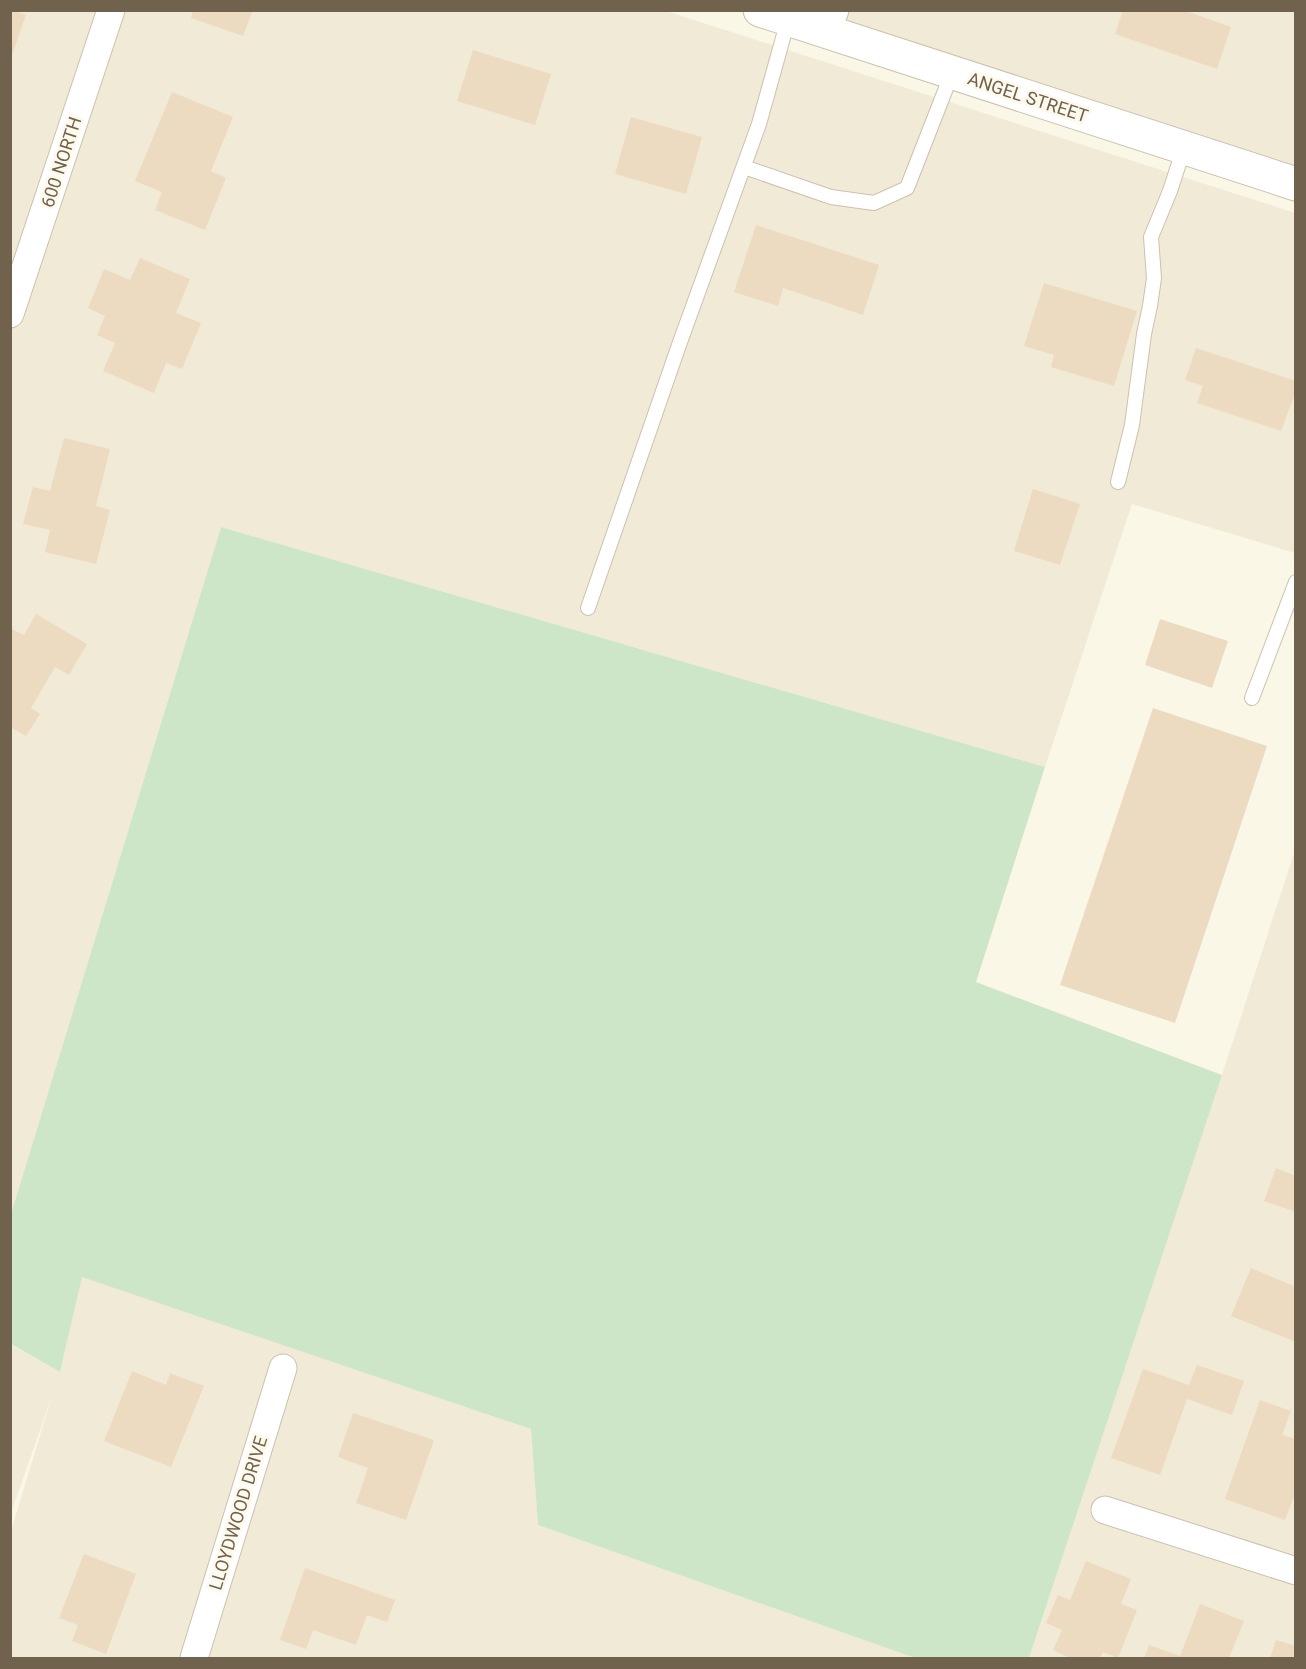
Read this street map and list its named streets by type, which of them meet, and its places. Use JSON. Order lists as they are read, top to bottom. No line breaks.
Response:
{"streets":{"main road":["ANGEL STREET"],"street":["600 NORTH","LLOYDWOOD DRIVE"]}}
